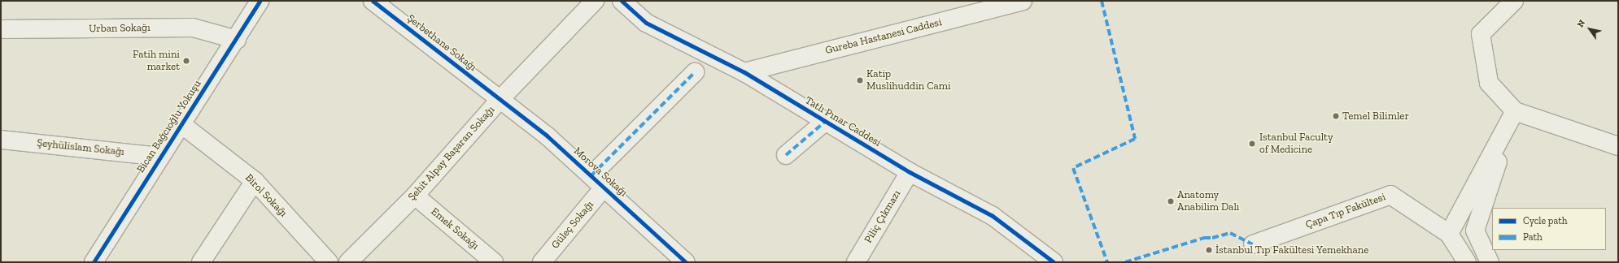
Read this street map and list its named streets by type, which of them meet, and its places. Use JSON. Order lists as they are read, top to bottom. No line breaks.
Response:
{"streets":{"street":["Urban Sokağı","Gureba Hastanesi Caddesi","Şerbethane Sokağı","Tatlı Pınar Caddesi","Bican Bağcıoğlu Yokuşu","Şeyhülislam Sokağı","Şehit Alpay Başaran Sokağı","Morova Sokağı","Birol Sokağı","Çapa Tıp Fakültesi","Piliç Çıkmazı","Güleç Sokağı","Emek Sokağı"]},"crossings":[["Urban Sokağı","Bican Bağcıoğlu Yokuşu"],["Gureba Hastanesi Caddesi","Tatlı Pınar Caddesi"],["Şerbethane Sokağı","Şehit Alpay Başaran Sokağı"],["Şerbethane Sokağı","Morova Sokağı"],["Tatlı Pınar Caddesi","Piliç Çıkmazı"],["Bican Bağcıoğlu Yokuşu","Şeyhülislam Sokağı"],["Bican Bağcıoğlu Yokuşu","Birol Sokağı"],["Şehit Alpay Başaran Sokağı","Morova Sokağı"],["Şehit Alpay Başaran Sokağı","Emek Sokağı"],["Morova Sokağı","Güleç Sokağı"]],"places":["Fatih mini market","Katip Muslihuddin Cami","Temel Bilimler","Istanbul Faculty of Medicine","Anatomy Anabilim Dalı","İstanbul Tıp Fakültesi Yemekhane"],"legend":["Cycle path","Path"],"north":"top left"}
